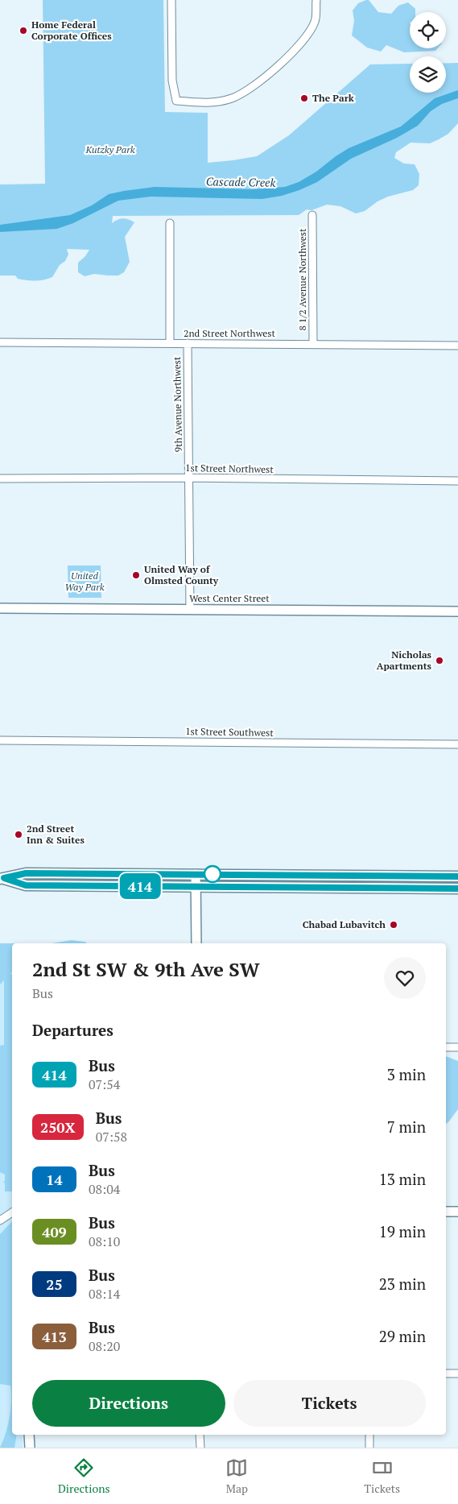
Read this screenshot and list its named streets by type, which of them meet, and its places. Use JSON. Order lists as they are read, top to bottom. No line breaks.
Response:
{"streets":{"street":["8 1/2 Avenue Northwest","2nd Street Northwest","9th Avenue Northwest","1st Street Northwest","West Center Street","1st Street Southwest"]},"crossings":[["8 1/2 Avenue Northwest","2nd Street Northwest"],["2nd Street Northwest","9th Avenue Northwest"],["9th Avenue Northwest","1st Street Northwest"],["9th Avenue Northwest","West Center Street"]],"water":["Cascade Creek"],"parks":["Kutzky Park","United Way Park"],"places":["Home Federal Corporate Offices","The Park","United Way of Olmsted County","Nicholas Apartments","2nd Street Inn & Suites","Chabad Lubavitch"],"lines":["bus line 414"],"page":{"on_map":"414","heading":[["2nd St SW & 9th Ave SW","Bus"],"Departures"],"list":[{"mark":"414","name":"Bus","note":"07:54","value":"3 min"},{"mark":"250X","name":"Bus","note":"07:58","value":"7 min"},{"mark":"14","name":"Bus","note":"08:04","value":"13 min"},{"mark":"409","name":"Bus","note":"08:10","value":"19 min"},{"mark":"25","name":"Bus","note":"08:14","value":"23 min"},{"mark":"413","name":"Bus","note":"08:20","value":"29 min"}],"buttons":["Directions","Tickets"],"tabs":["Directions","Map","Tickets"]}}
